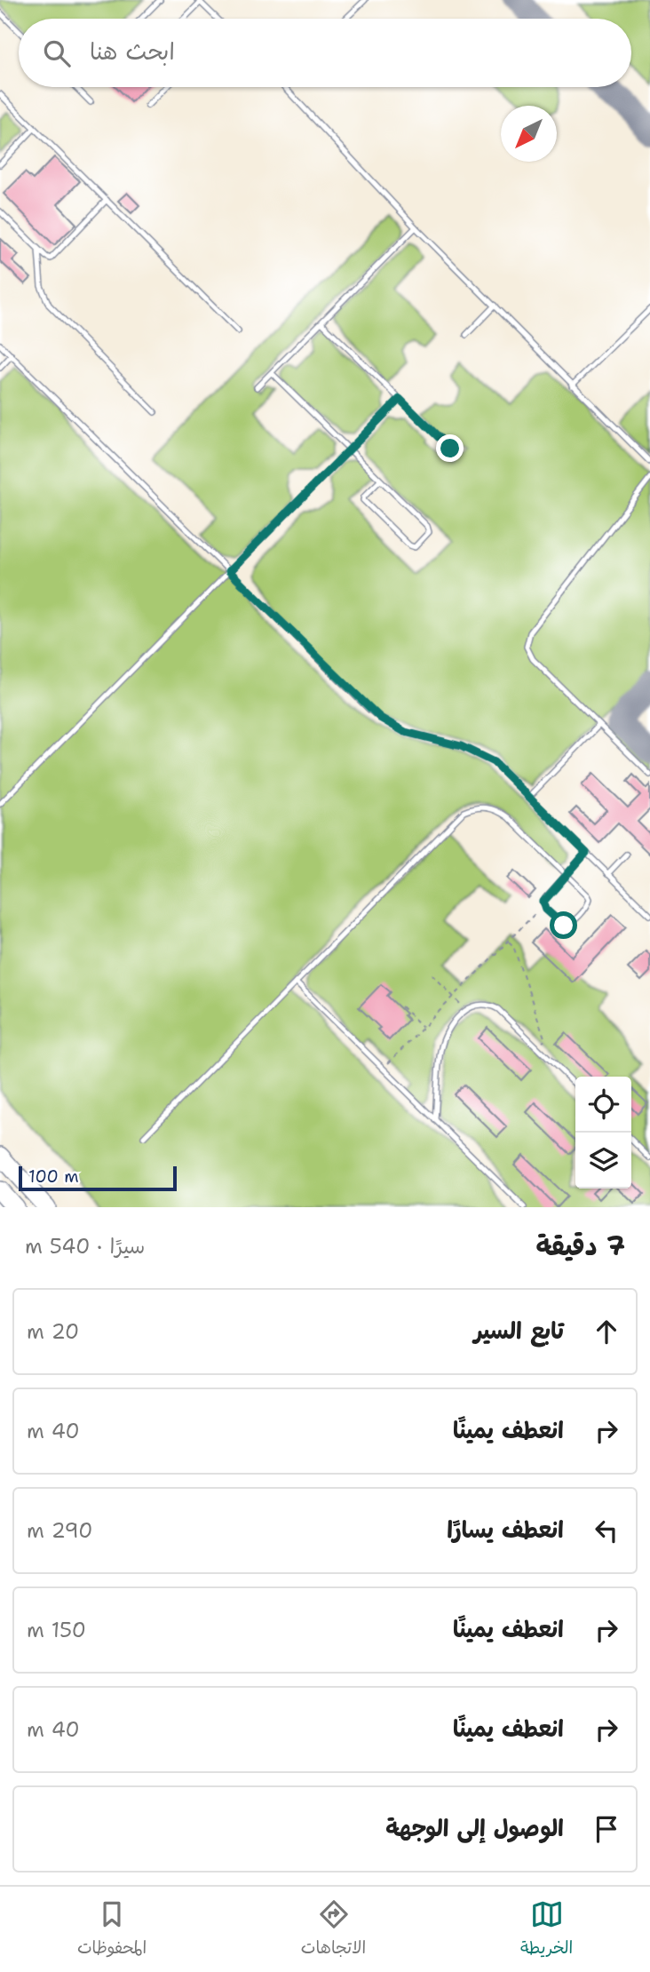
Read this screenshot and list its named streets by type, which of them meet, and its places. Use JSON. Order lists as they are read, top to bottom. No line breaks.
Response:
{"scale_bar":"100 m","north":"bottom left","page":{"search":"ابحث هنا","scale":"100 m","heading":["7 دقيقة","سيرًا · 540 m"],"list":[["تابع السير","20 m"],["انعطف يمينًا","40 m"],["انعطف يسارًا","290 m"],["انعطف يمينًا","150 m"],["انعطف يمينًا","40 m"],"الوصول إلى الوجهة"],"nav":["الخريطة","الاتجاهات","المحفوظات"]}}
